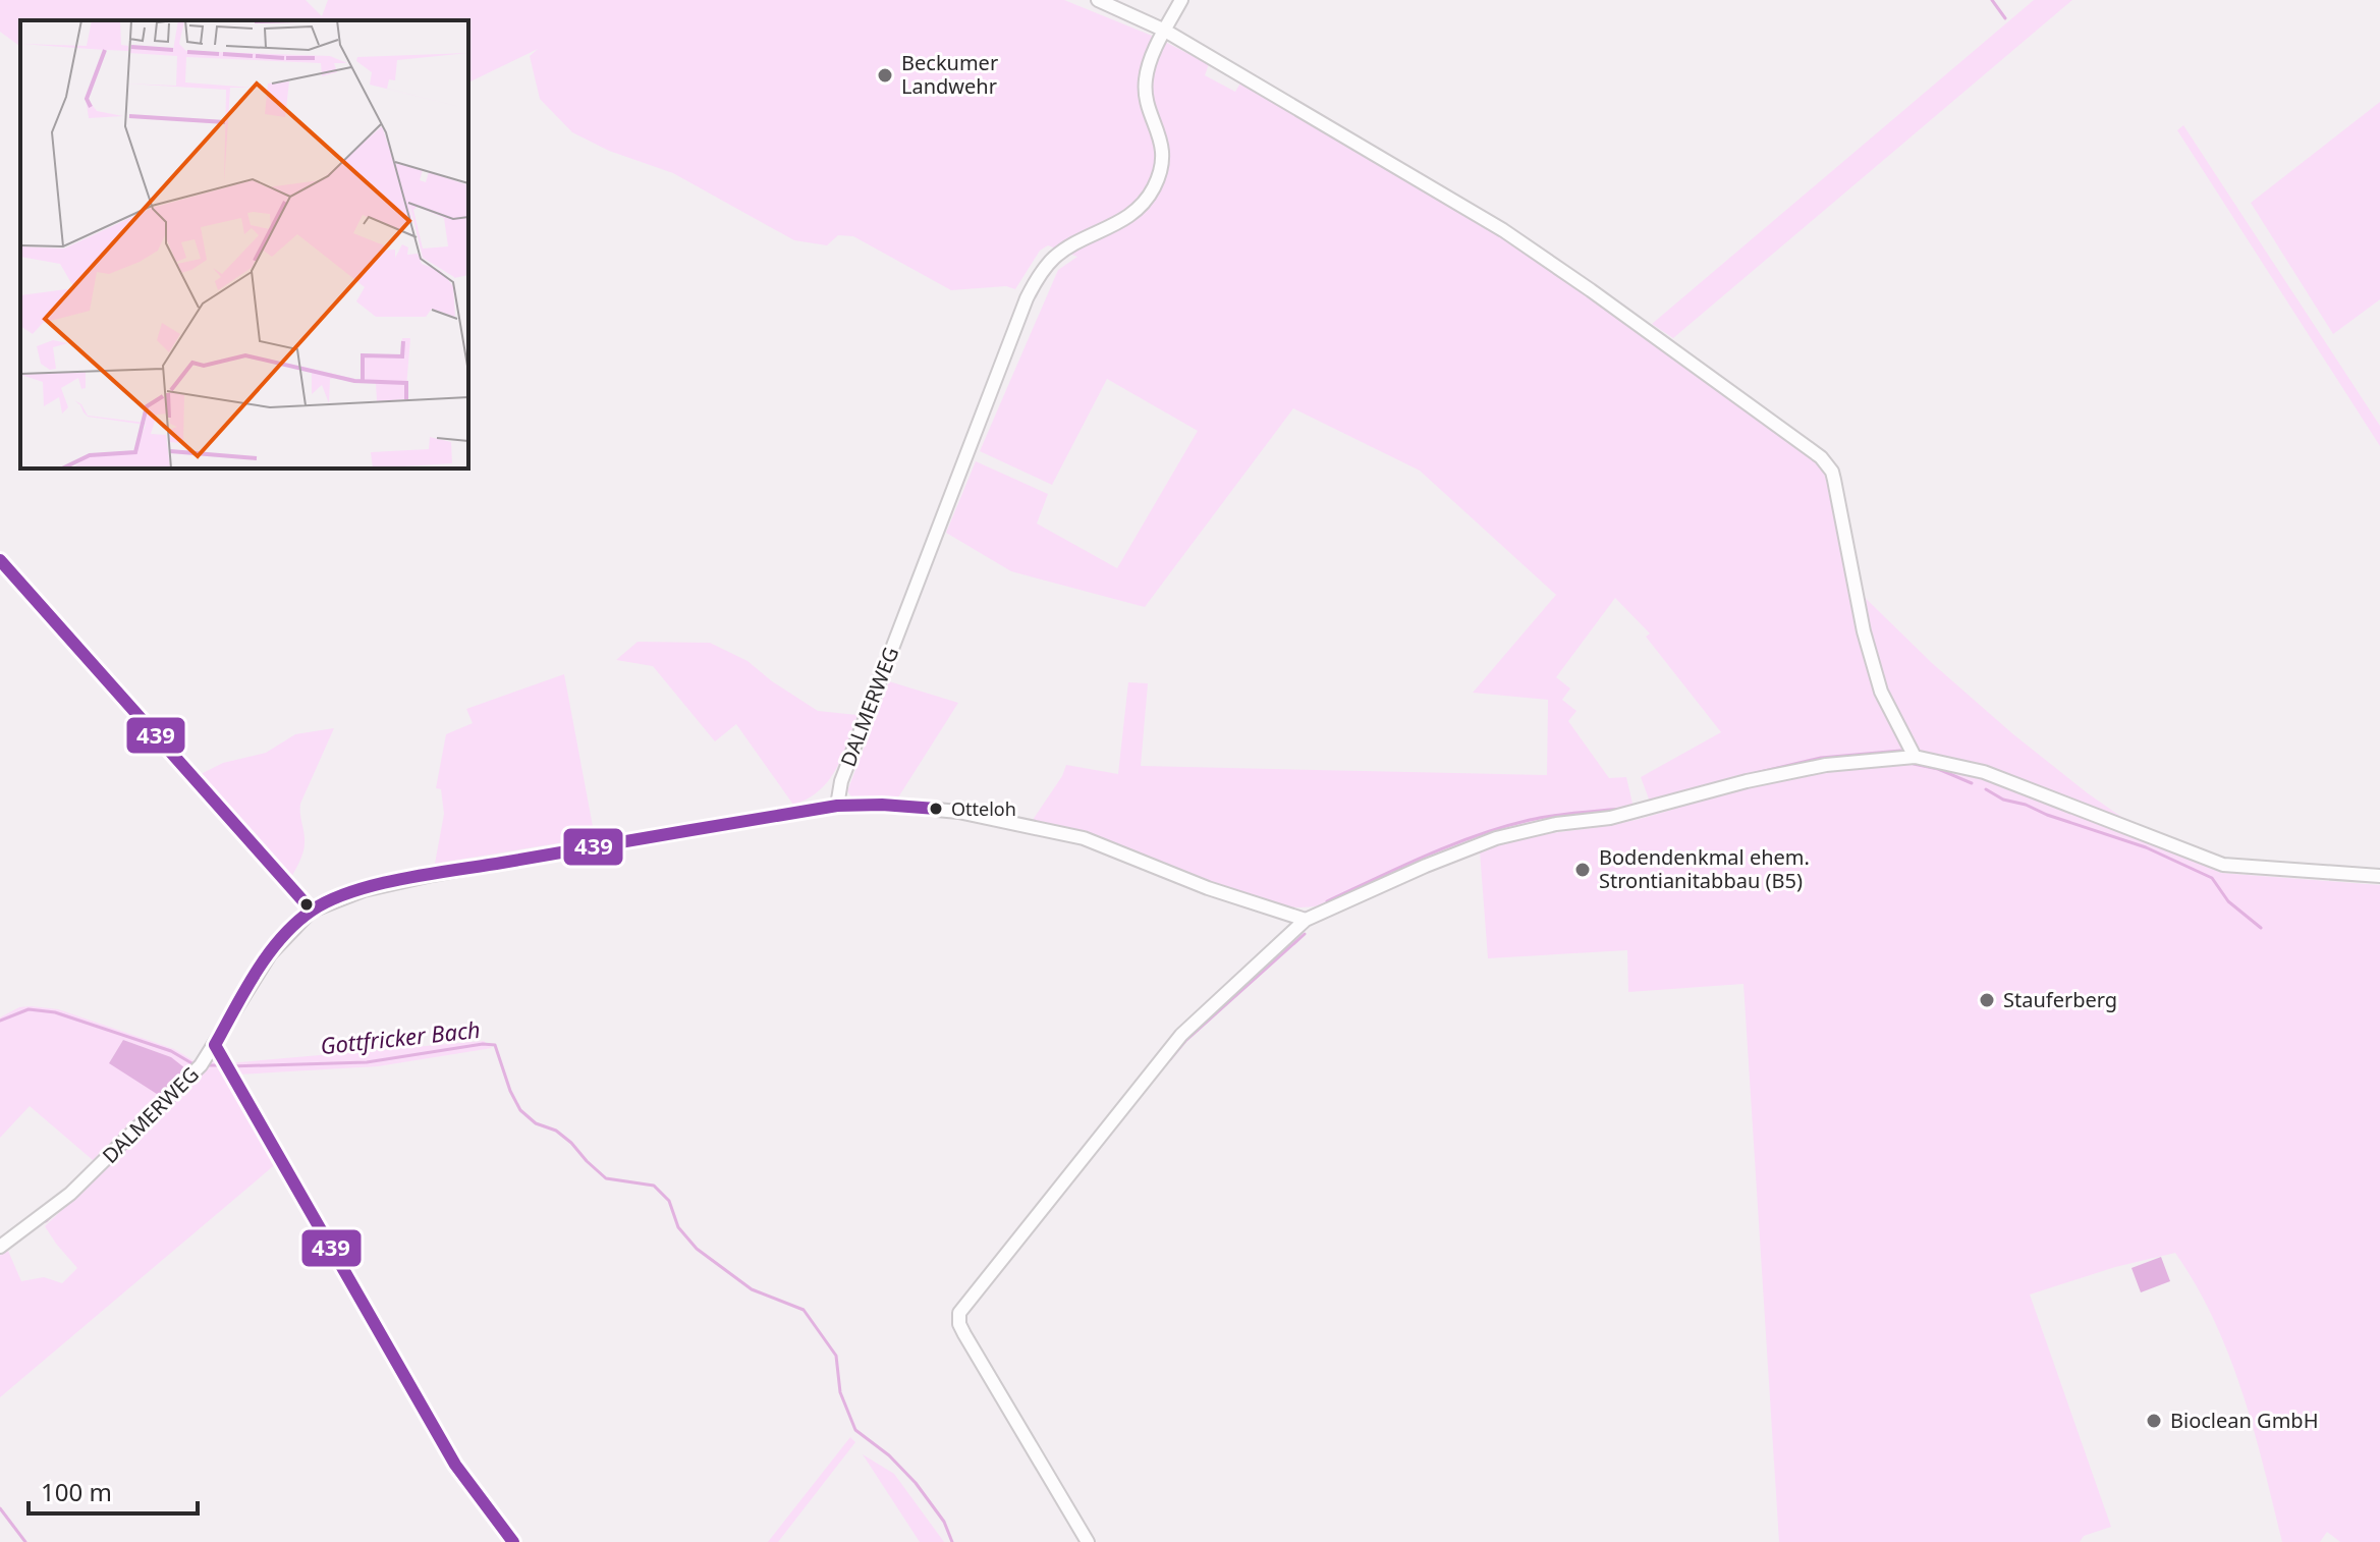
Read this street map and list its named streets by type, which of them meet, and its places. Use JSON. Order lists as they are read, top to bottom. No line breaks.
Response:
{"streets":{"street":["DALMERWEG"]},"water":["Gottfricker Bach"],"places":["Beckumer Landwehr","Otteloh","Bodendenkmal ehem. Strontianitabbau (B5)","Stauferberg","Bioclean GmbH"],"lines":["transit line 439"],"scale_bar":"100 m"}
